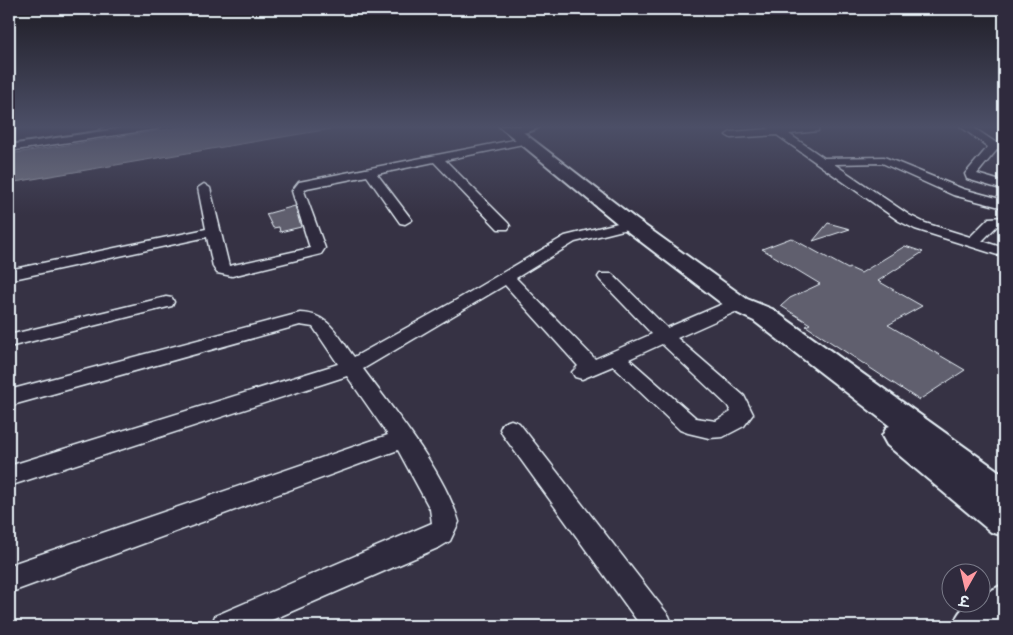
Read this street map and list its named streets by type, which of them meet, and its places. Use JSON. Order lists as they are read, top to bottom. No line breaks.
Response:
{"north":"bottom"}
